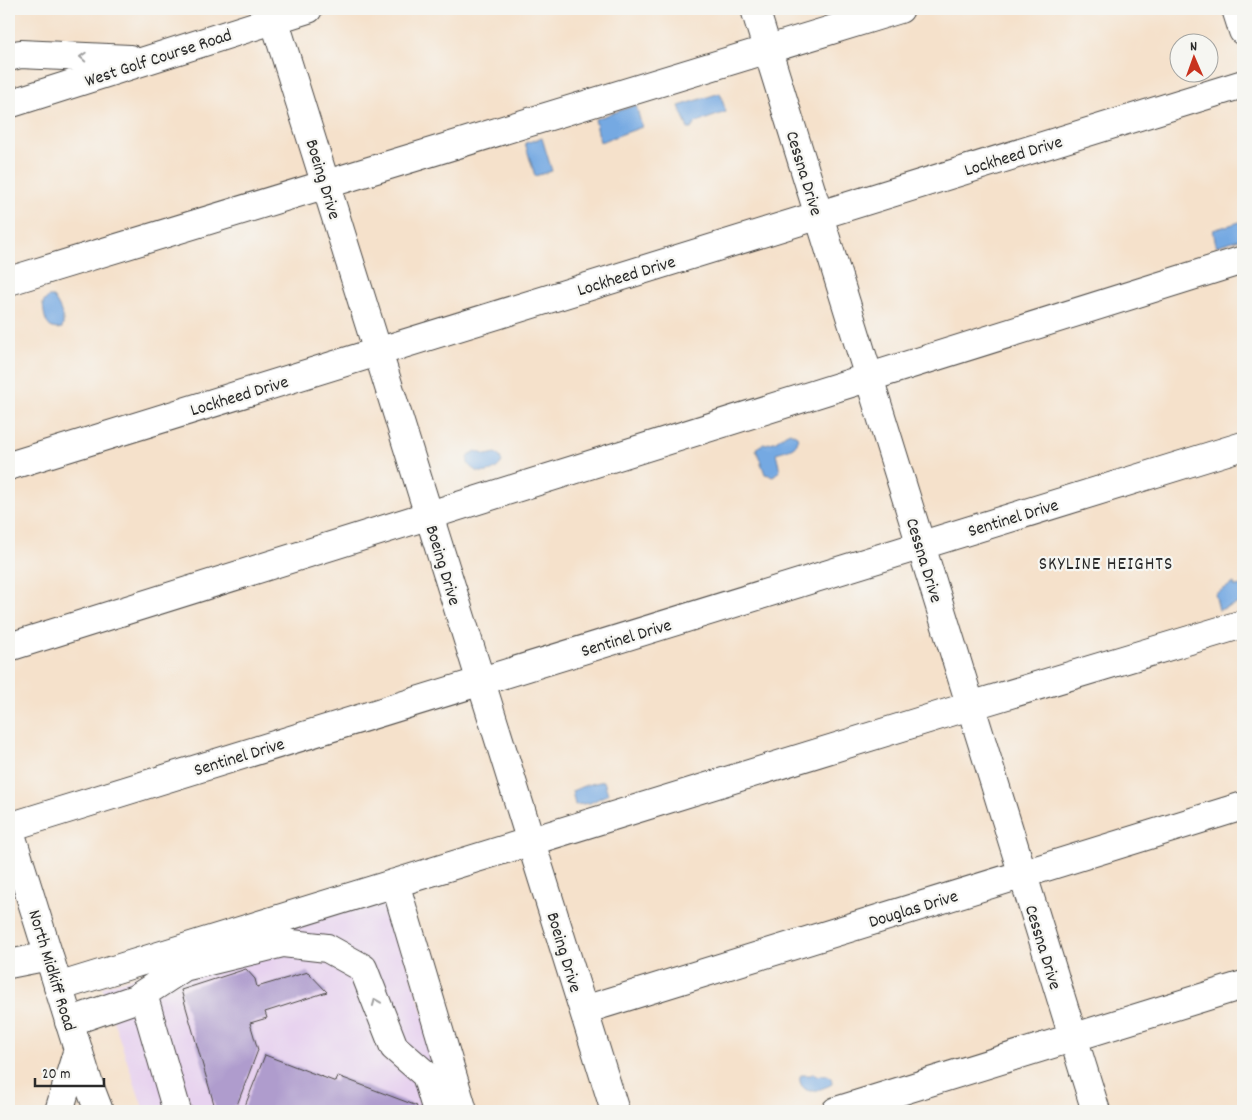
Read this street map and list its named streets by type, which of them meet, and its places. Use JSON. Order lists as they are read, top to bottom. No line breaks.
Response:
{"streets":{"street":["West Golf Course Road","Lockheed Drive","Cessna Drive","Boeing Drive","Sentinel Drive","Douglas Drive","North Midkiff Road"]},"crossings":[["West Golf Course Road","Boeing Drive"],["Lockheed Drive","Cessna Drive"],["Lockheed Drive","Boeing Drive"],["Cessna Drive","Sentinel Drive"],["Cessna Drive","Douglas Drive"],["Boeing Drive","Sentinel Drive"],["Boeing Drive","Douglas Drive"],["Sentinel Drive","North Midkiff Road"]],"districts":["SKYLINE HEIGHTS"],"scale_bar":"20 m","north":"top"}
